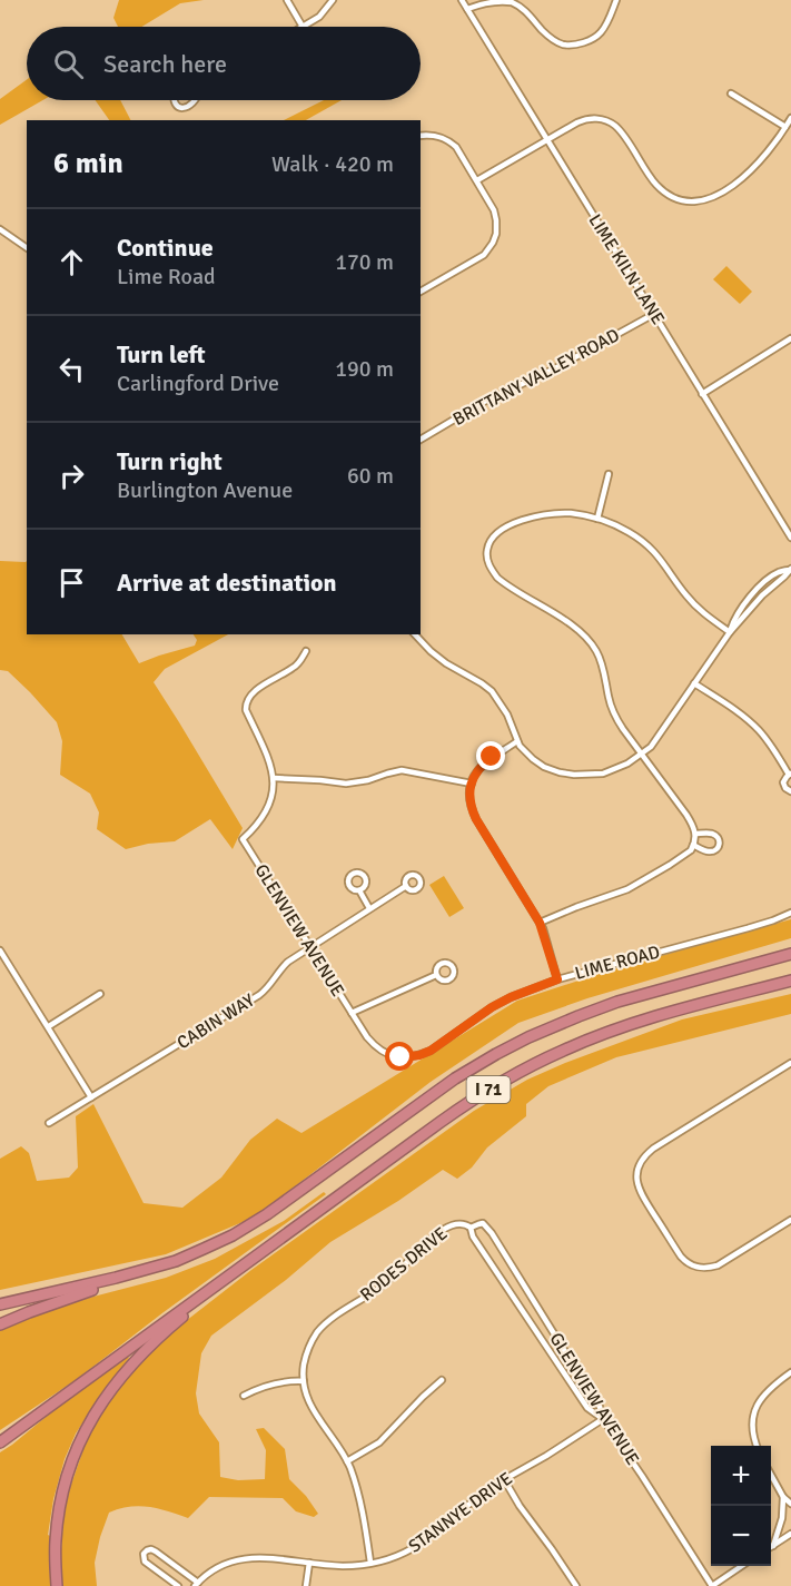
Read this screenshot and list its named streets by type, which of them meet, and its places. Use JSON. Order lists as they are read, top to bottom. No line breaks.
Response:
{"streets":{"highway":["I 71"],"street":["LIME KILN LANE","BRITTANY VALLEY ROAD","GLENVIEW AVENUE","LIME ROAD","CABIN WAY","RODES DRIVE","STANNYE DRIVE"]},"crossings":[["LIME KILN LANE","BRITTANY VALLEY ROAD"],["GLENVIEW AVENUE","LIME ROAD"],["GLENVIEW AVENUE","CABIN WAY"],["GLENVIEW AVENUE","RODES DRIVE"],["GLENVIEW AVENUE","STANNYE DRIVE"]],"page":{"search":"Search here","heading":["6 min","Walk · 420 m"],"list":[["Continue","Lime Road","170 m"],["Turn left","Carlingford Drive","190 m"],["Turn right","Burlington Avenue","60 m"],"Arrive at destination"],"map_buttons":["+","−"]}}
